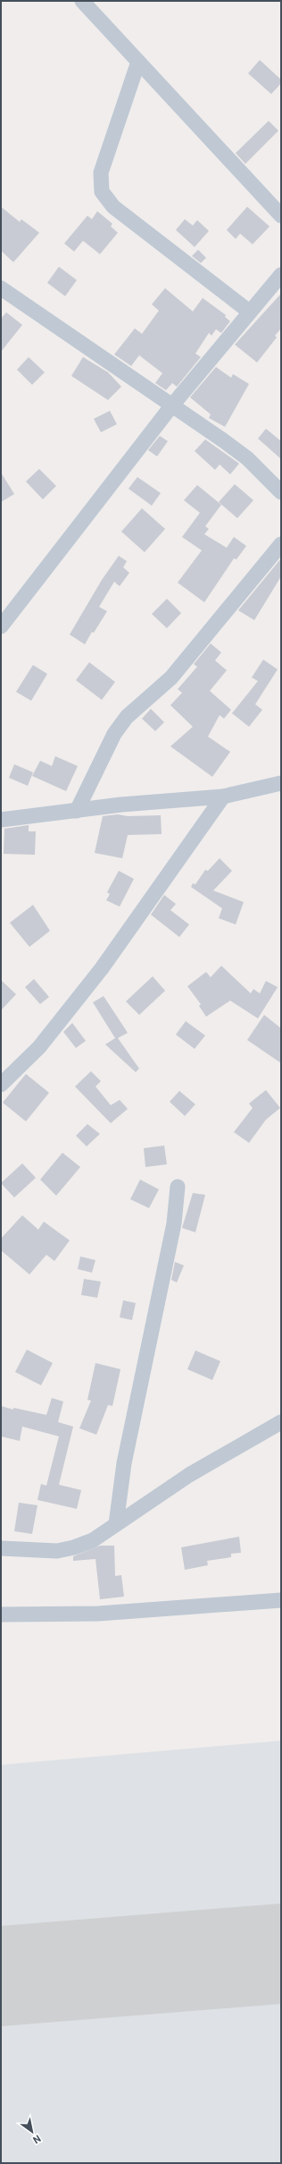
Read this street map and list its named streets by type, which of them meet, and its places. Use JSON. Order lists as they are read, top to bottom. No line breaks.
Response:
{"north":"bottom right"}
